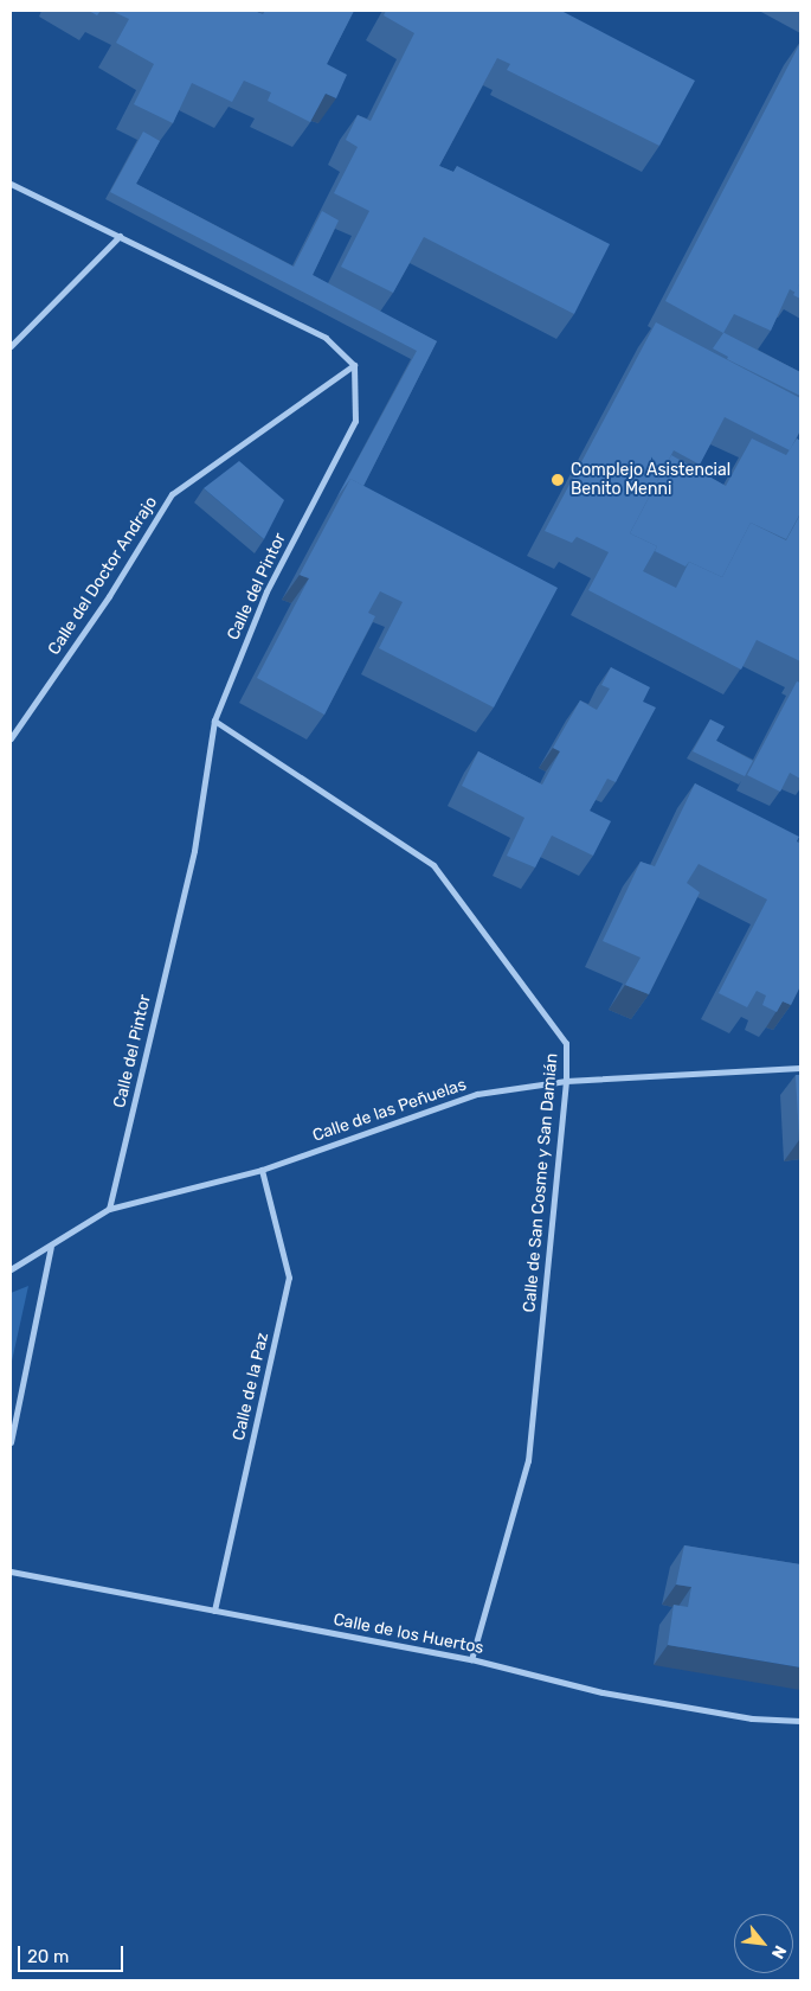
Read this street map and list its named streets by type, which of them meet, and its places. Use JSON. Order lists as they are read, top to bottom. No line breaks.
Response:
{"streets":{"street":["Calle del Doctor Andrajo","Calle del Pintor","Calle de las Peñuelas","Calle de San Cosme y San Damián","Calle de la Paz","Calle de los Huertos"]},"crossings":[["Calle del Doctor Andrajo","Calle del Pintor"],["Calle del Pintor","Calle de las Peñuelas"],["Calle del Pintor","Calle de San Cosme y San Damián"],["Calle de las Peñuelas","Calle de San Cosme y San Damián"],["Calle de las Peñuelas","Calle de la Paz"],["Calle de San Cosme y San Damián","Calle de los Huertos"],["Calle de la Paz","Calle de los Huertos"]],"places":["Complejo Asistencial Benito Menni"],"scale_bar":"20 m","north":"bottom right"}
